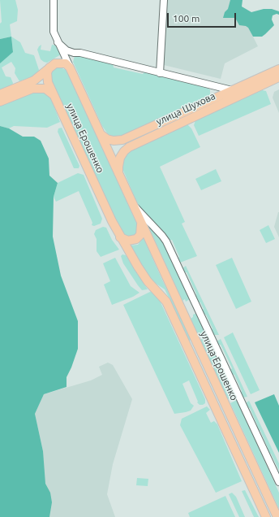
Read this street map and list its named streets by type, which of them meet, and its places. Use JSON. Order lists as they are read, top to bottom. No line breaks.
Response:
{"streets":{"main road":["улица Шухова","улица Ерошенко"]},"crossings":[["улица Шухова","улица Ерошенко"]],"scale_bar":"100 m"}
